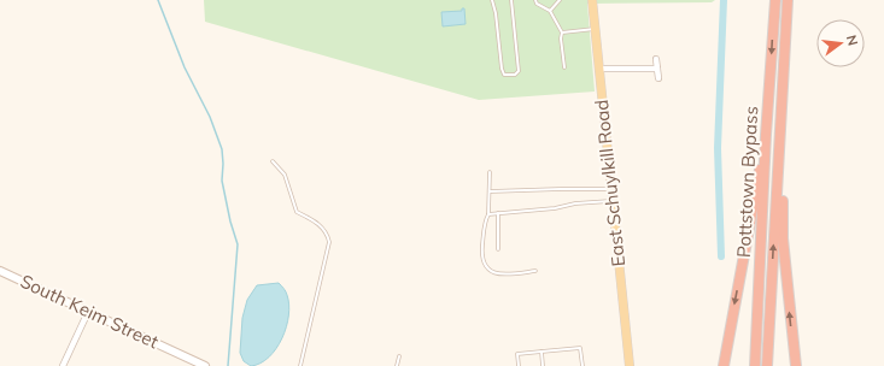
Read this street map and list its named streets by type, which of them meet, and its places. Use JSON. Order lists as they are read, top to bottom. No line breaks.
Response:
{"streets":{"highway":["Pottstown Bypass"],"main road":["East Schuylkill Road"],"street":["South Keim Street"]},"north":"right"}
